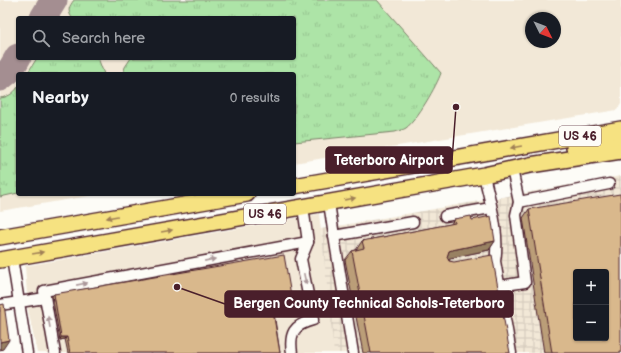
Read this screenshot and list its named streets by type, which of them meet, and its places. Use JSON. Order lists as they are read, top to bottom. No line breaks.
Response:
{"streets":{"highway":["US 46"]},"places":["Teterboro Airport","Bergen County Technical Schols-Teterboro"],"north":"bottom right","page":{"search":"Search here","heading":["Nearby","0 results"],"map_buttons":["+","−"]}}
